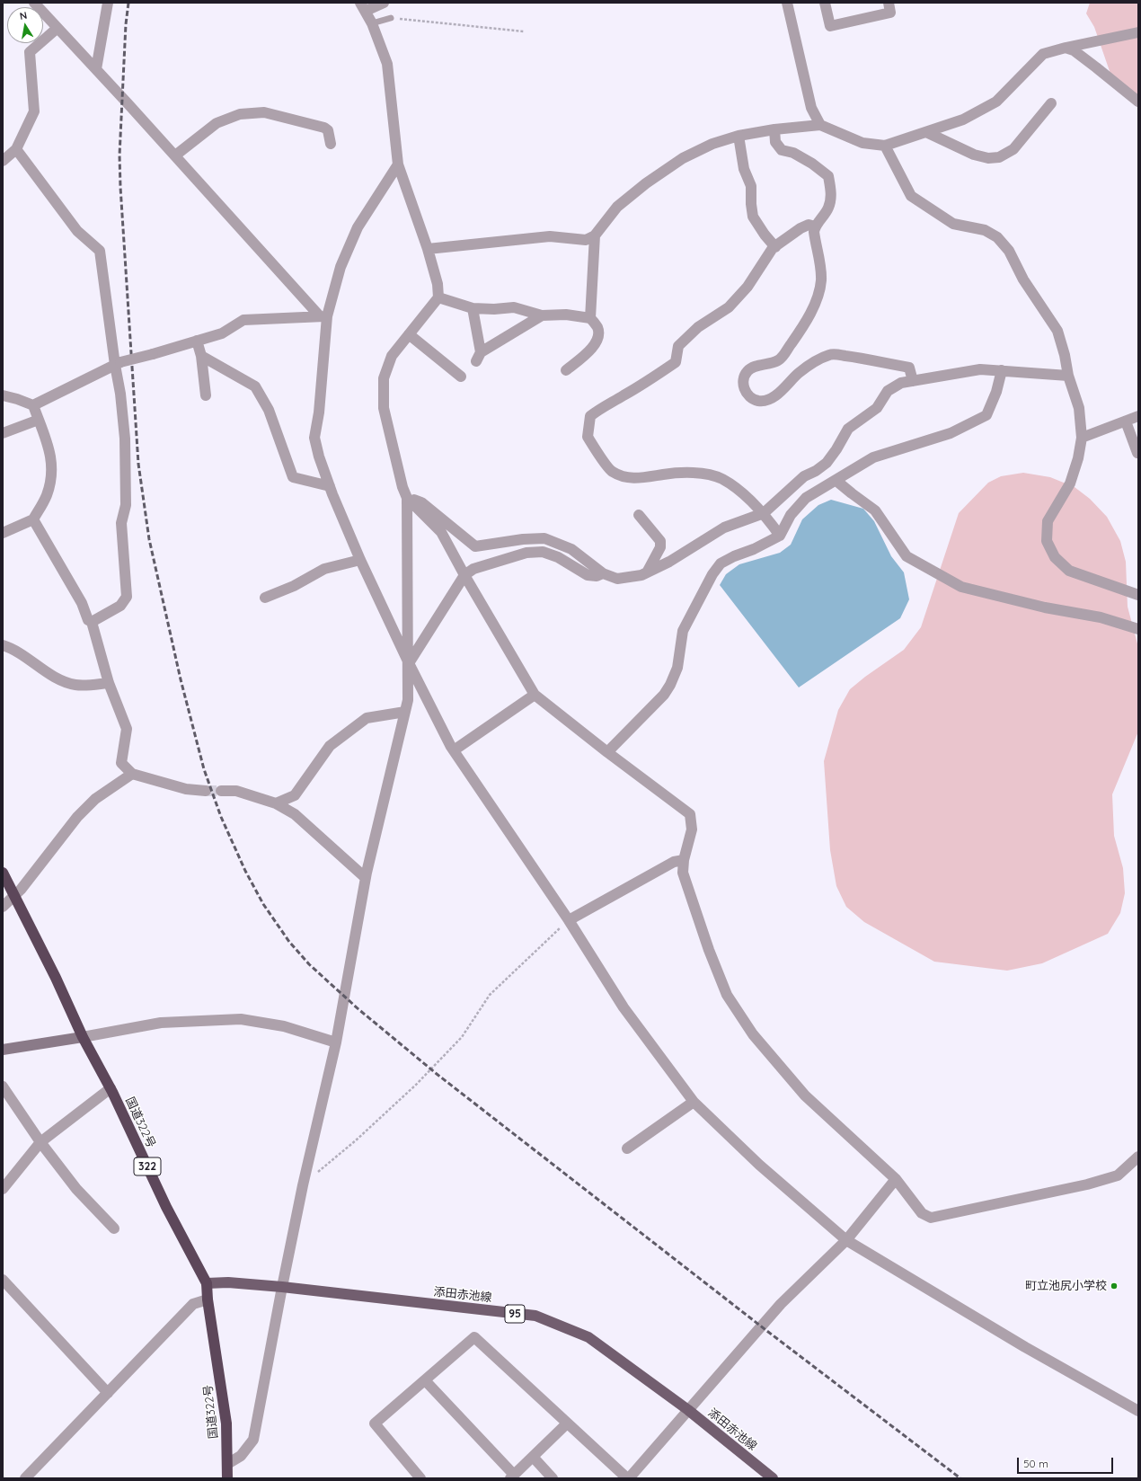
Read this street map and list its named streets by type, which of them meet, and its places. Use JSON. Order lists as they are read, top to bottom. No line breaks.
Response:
{"streets":{"highway":["国道322号","322"],"main road":["添田赤池線","95"]},"crossings":[["国道322号","添田赤池線"]],"places":["町立池尻小学校"],"scale_bar":"50 m","north":"top"}
